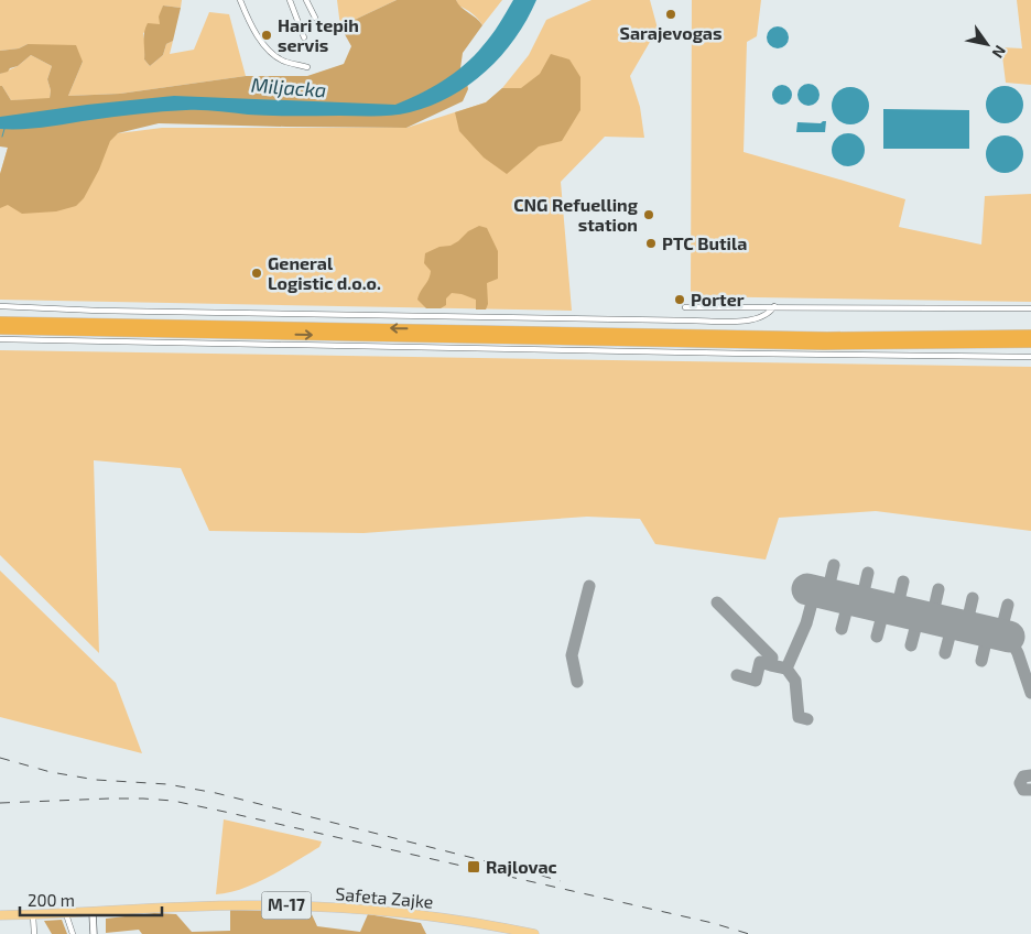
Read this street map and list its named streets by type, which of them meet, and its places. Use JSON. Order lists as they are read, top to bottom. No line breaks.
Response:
{"streets":{"main road":["Safeta Zajke","M-17"]},"water":["Miljacka"],"places":{"other":["Sarajevogas","Hari tepih servis","CNG Refuelling station","PTC Butila","General Logistic d.o.o.","Porter"],"transit":["Rajlovac"]},"scale_bar":"200 m","north":"bottom right"}
